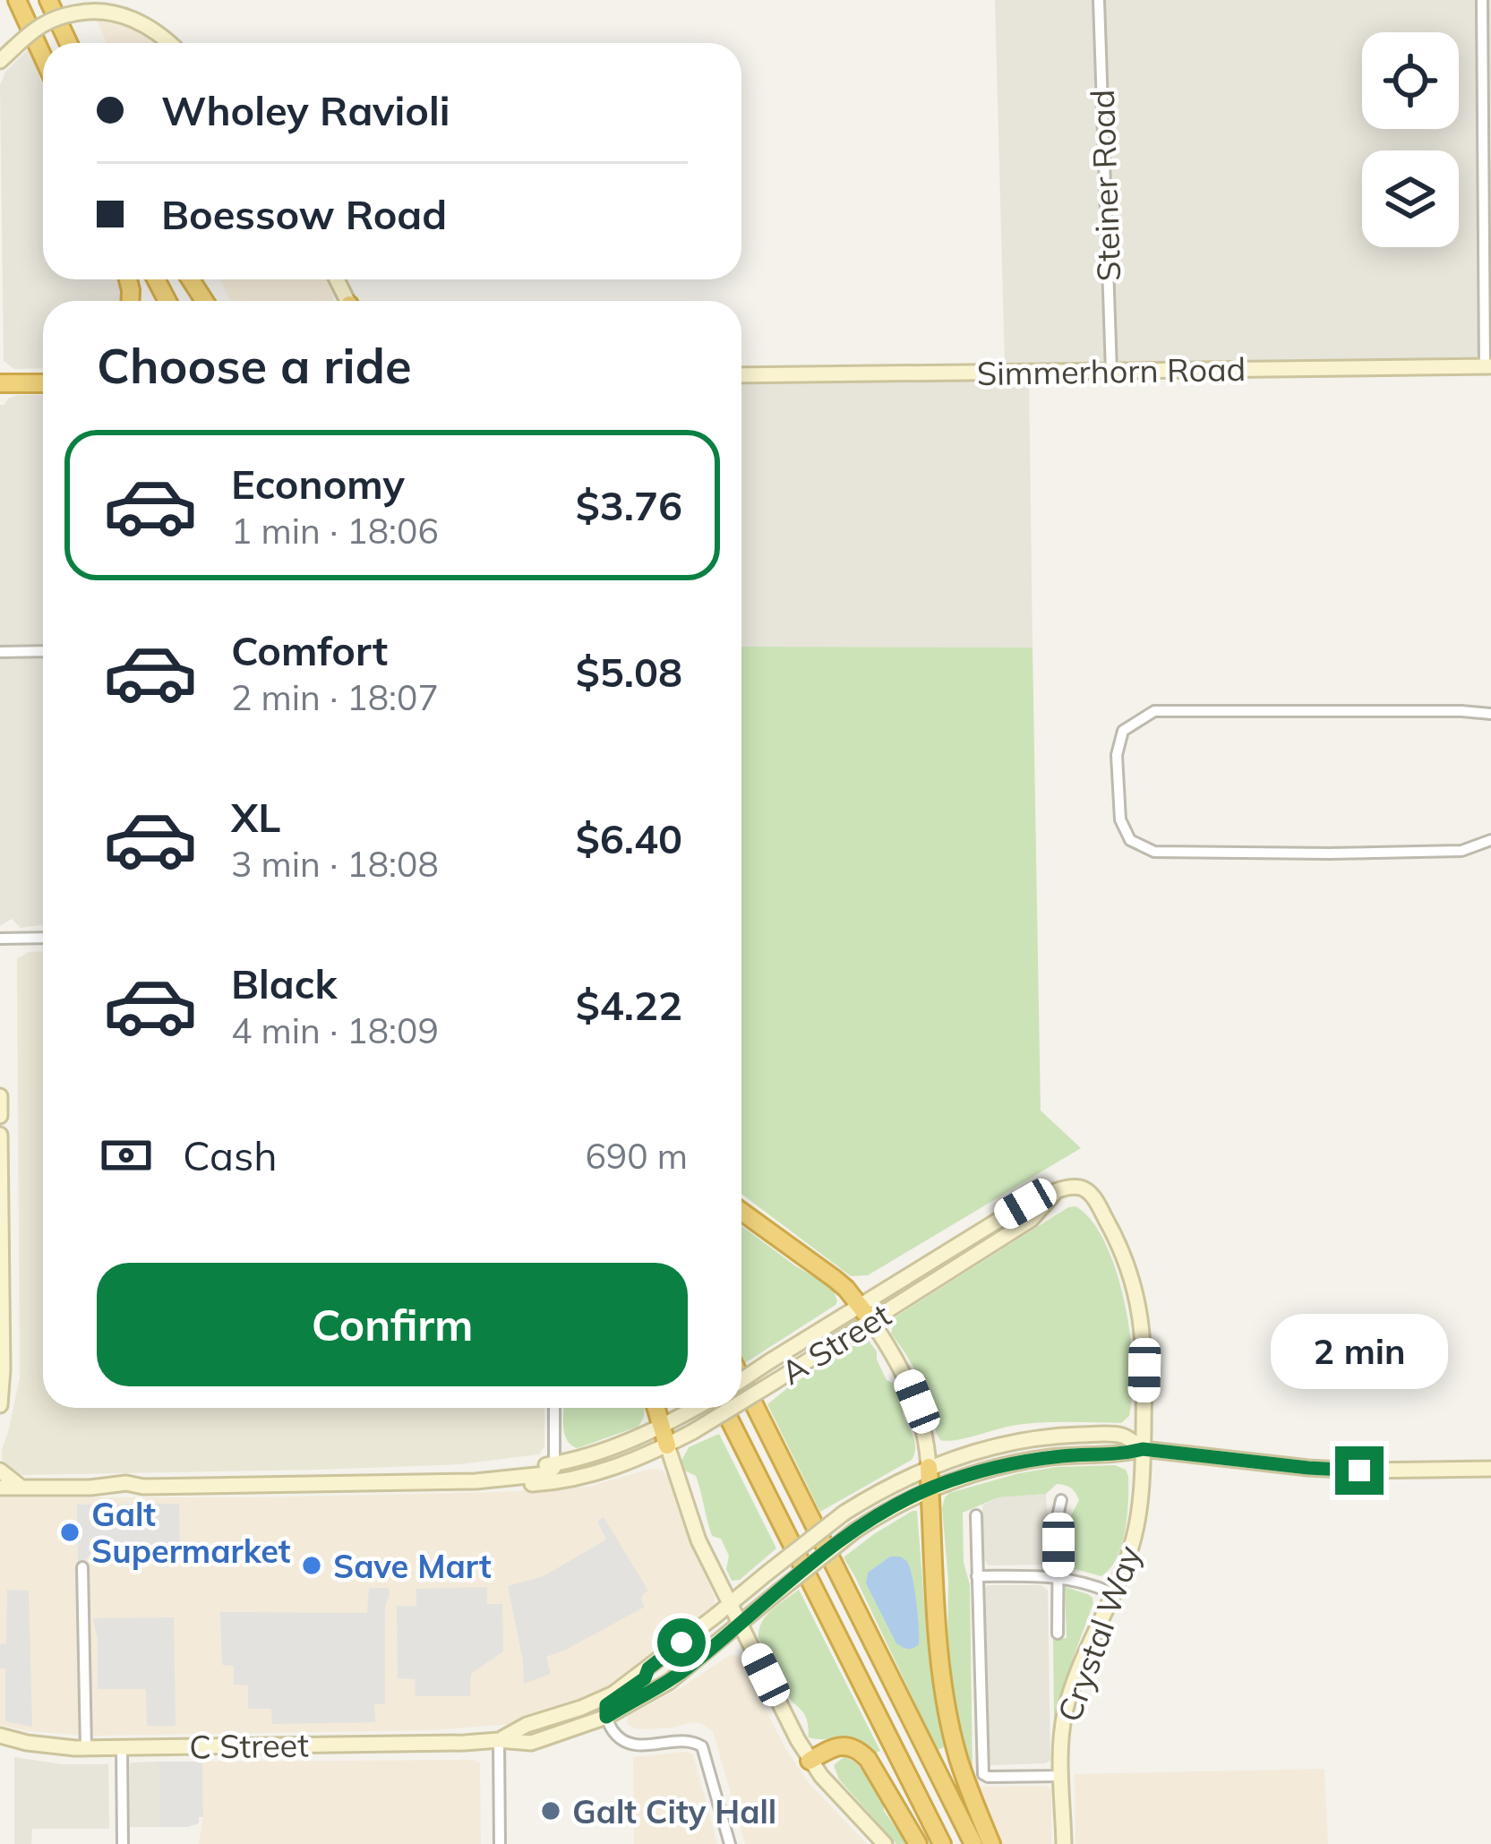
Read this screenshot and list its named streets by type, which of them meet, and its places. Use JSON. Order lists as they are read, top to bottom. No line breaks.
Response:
{"streets":{"street":["Steiner Road","Simmerhorn Road","A Street","Crystal Way","C Street"]},"crossings":[["Steiner Road","Simmerhorn Road"],["A Street","Crystal Way"],["Crystal Way","C Street"]],"places":["Galt Supermarket","Save Mart","Galt City Hall"],"page":{"banner":["Wholey Ravioli","Boessow Road"],"heading":"Choose a ride","list":[{"name":"Economy","note":"1 min · 18:06","value":"$3.76"},{"name":"Comfort","note":"2 min · 18:07","value":"$5.08"},{"name":"XL","note":"3 min · 18:08","value":"$6.40"},{"name":"Black","note":"4 min · 18:09","value":"$4.22"}],"pay":["Cash","690 m"],"buttons":"Confirm","bubble":"2 min"}}
